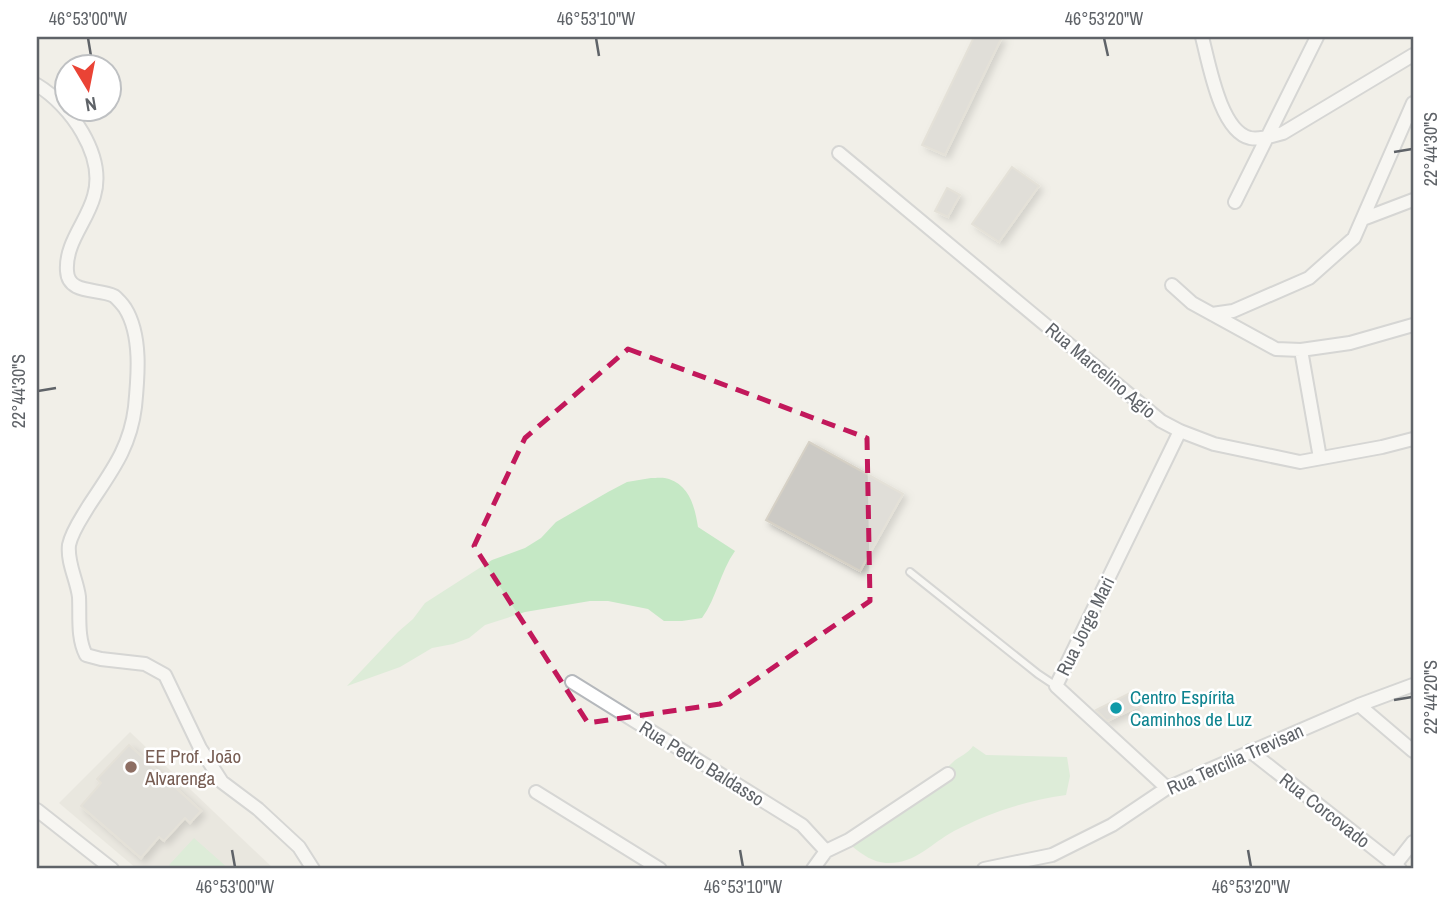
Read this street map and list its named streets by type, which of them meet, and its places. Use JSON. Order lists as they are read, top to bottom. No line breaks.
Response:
{"streets":{"street":["Rua Marcelino Agio","Rua Jorge Mari","Rua Tercília Trevisan","Rua Pedro Baldasso","Rua Corcovado"]},"crossings":[["Rua Marcelino Agio","Rua Jorge Mari"],["Rua Jorge Mari","Rua Tercília Trevisan"],["Rua Tercília Trevisan","Rua Corcovado"]],"places":["Centro Espírita Caminhos de Luz","EE Prof. João Alvarenga"],"north":"bottom","coordinates":["46°53'00\"W","46°53'10\"W","46°53'20\"W","22°44'30\"S","22°44'20\"S"]}
